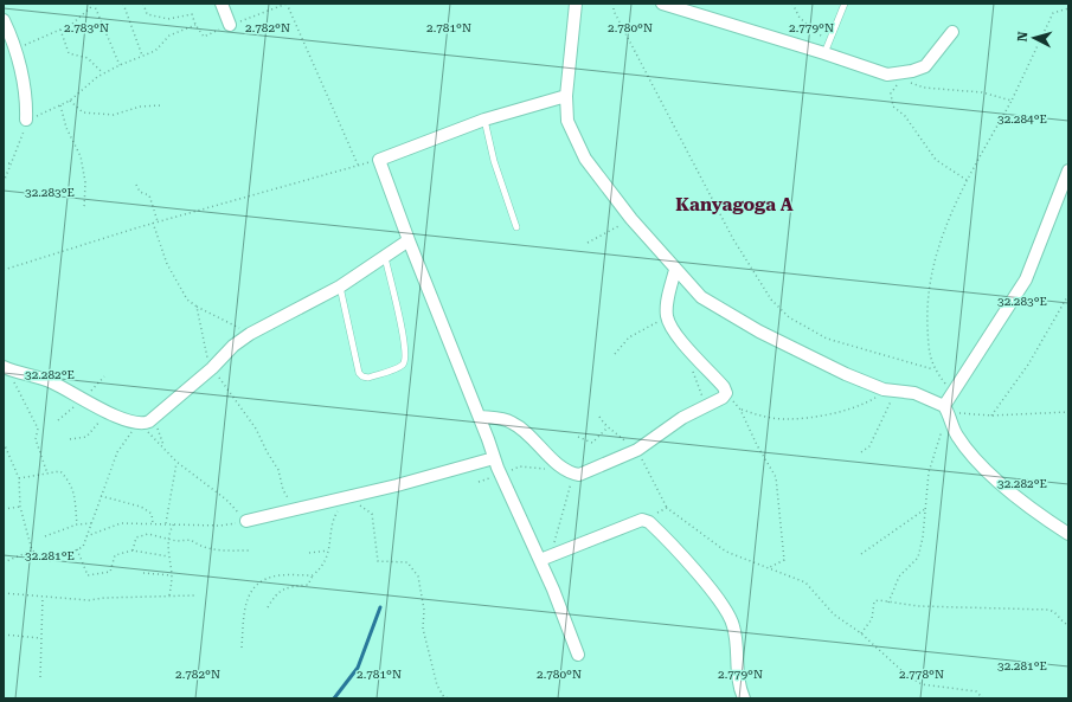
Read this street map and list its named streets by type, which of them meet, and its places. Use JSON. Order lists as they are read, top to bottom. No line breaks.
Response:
{"districts":["Kanyagoga A"],"north":"left","coordinates":["2.783°N","2.782°N","2.781°N","2.780°N","2.779°N","32.284°E","32.283°E","32.282°E","32.281°E","2.778°N"]}
